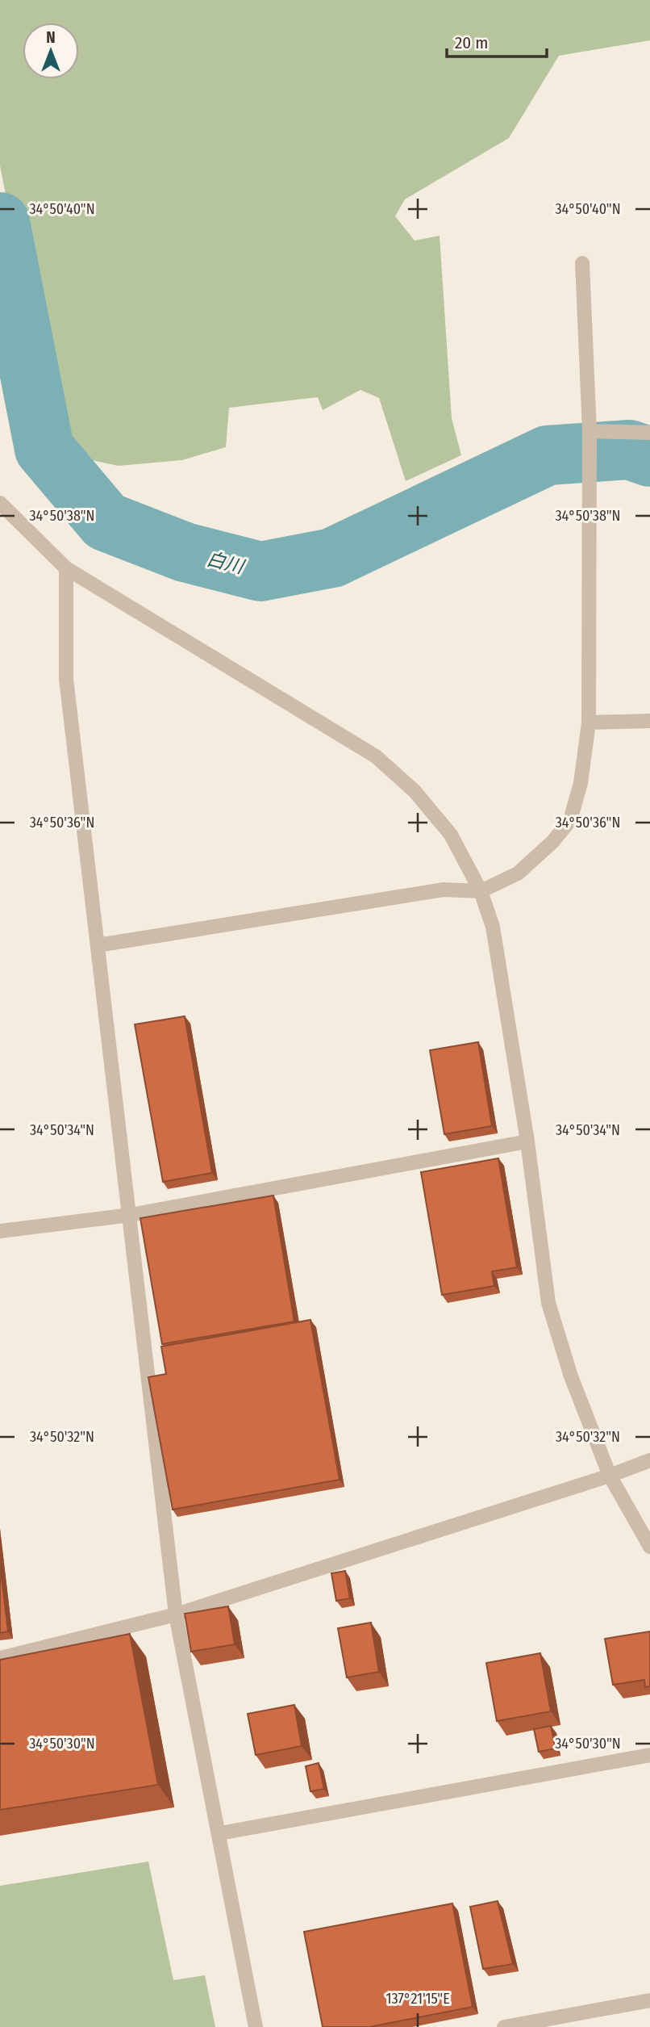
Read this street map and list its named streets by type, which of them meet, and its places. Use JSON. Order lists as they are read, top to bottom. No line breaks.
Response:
{"water":["白川"],"scale_bar":"20 m","north":"top","coordinates":["34°50'40\"N","34°50'38\"N","34°50'36\"N","34°50'34\"N","34°50'32\"N","34°50'30\"N","137°21'15\"E"]}
